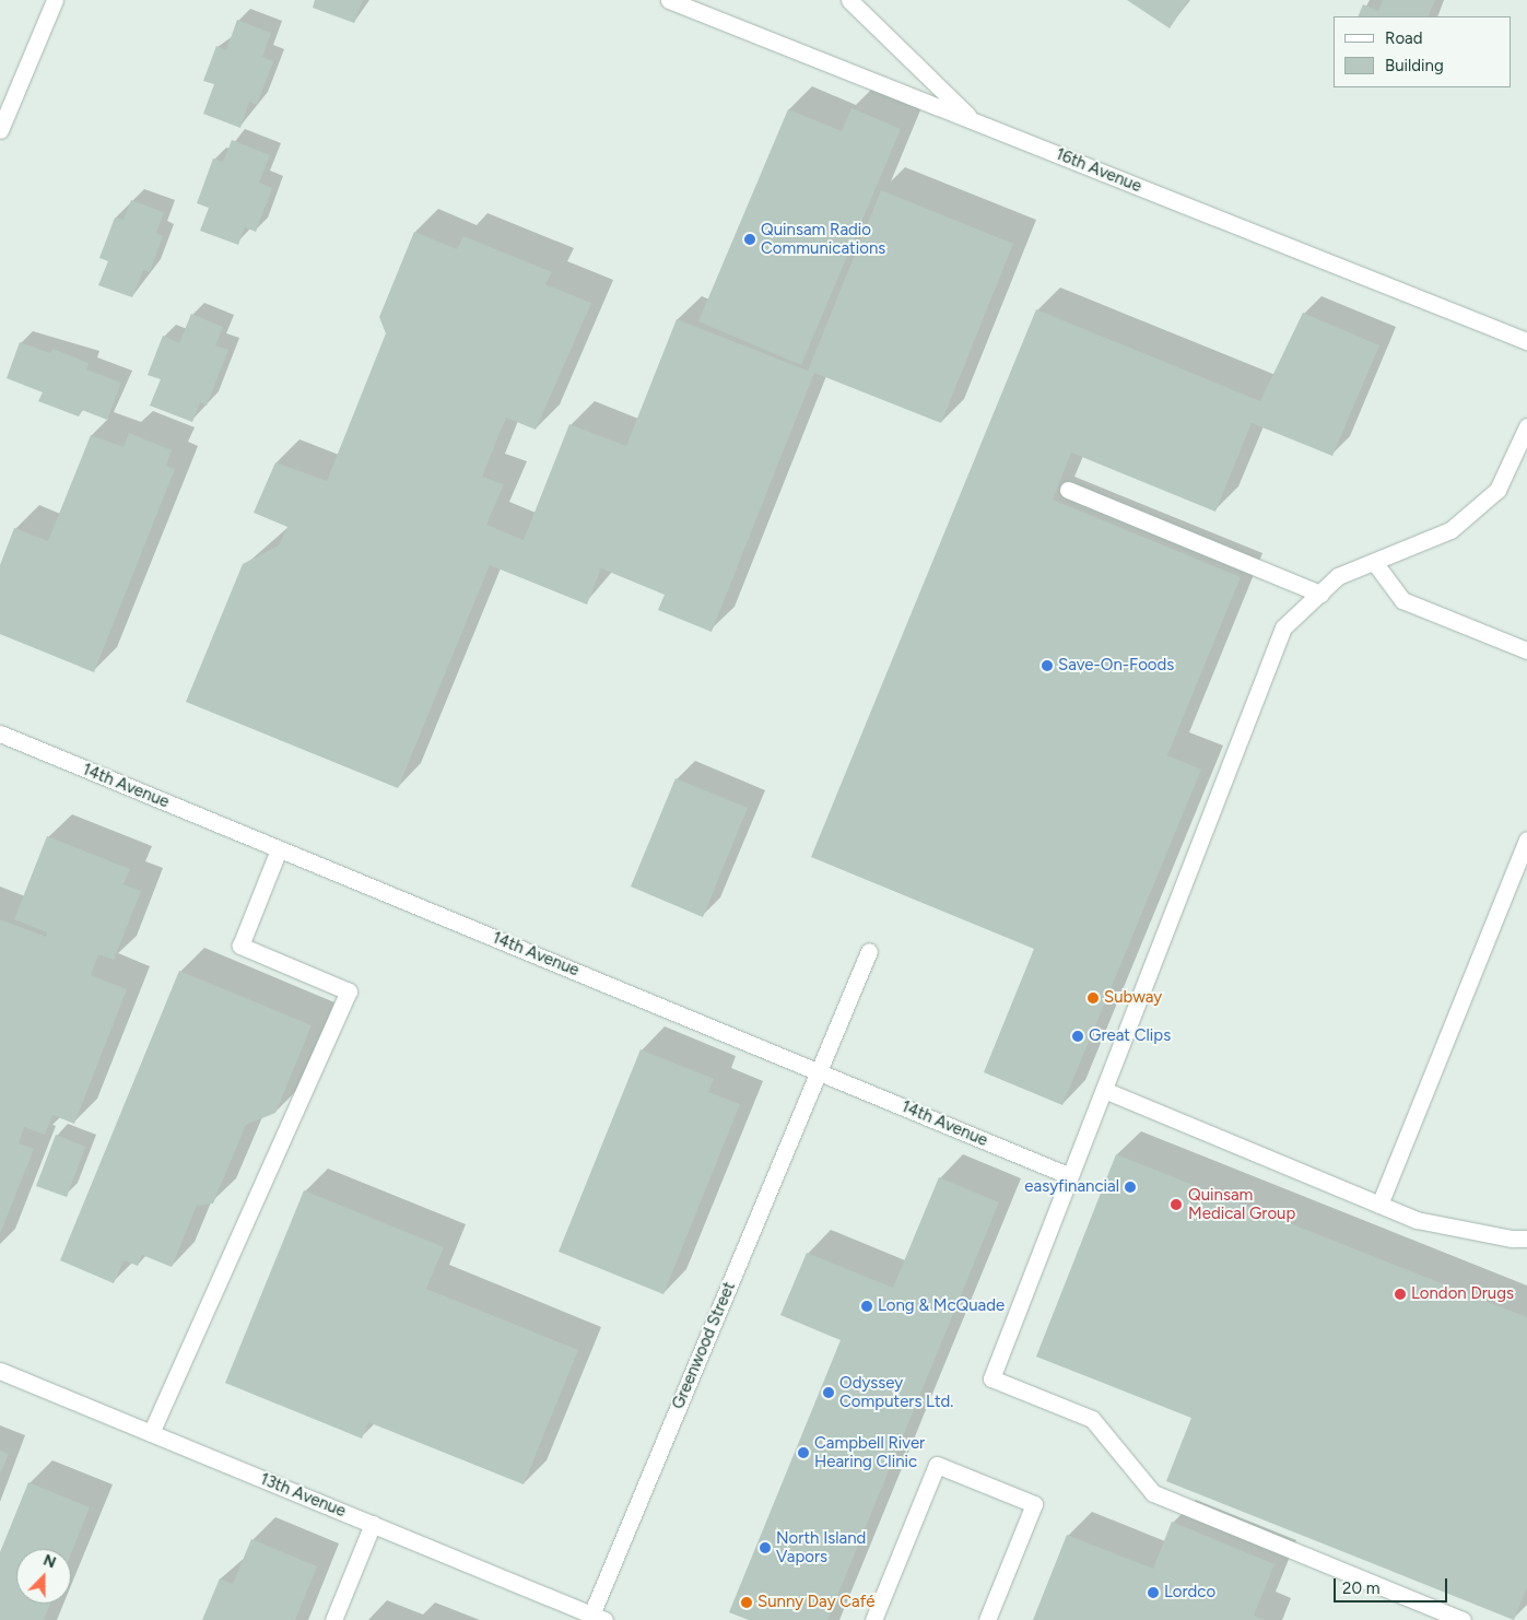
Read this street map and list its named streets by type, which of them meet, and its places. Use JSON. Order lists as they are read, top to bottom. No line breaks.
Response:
{"streets":{"street":["16th Avenue","14th Avenue","Greenwood Street","13th Avenue"]},"crossings":[["14th Avenue","Greenwood Street"],["Greenwood Street","13th Avenue"]],"places":["Quinsam Radio Communications","Save-On-Foods","Subway","Great Clips","easyfinancial","Quinsam Medical Group","London Drugs","Long & McQuade","Odyssey Computers Ltd.","Campbell River Hearing Clinic","North Island Vapors","Lordco","Sunny Day Café"],"legend":["Road","Building"],"scale_bar":"20 m","north":"top"}
